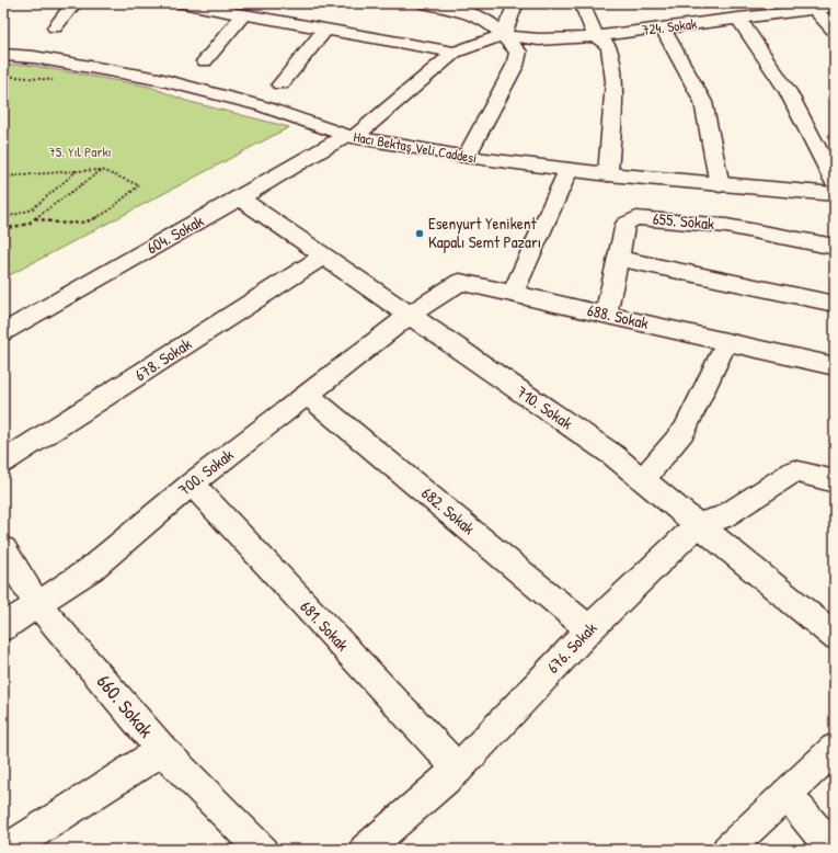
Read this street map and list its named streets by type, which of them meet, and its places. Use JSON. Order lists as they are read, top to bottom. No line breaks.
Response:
{"streets":{"street":["724. Sokak","Hacı Bektaş Veli Caddesi","655. Sokak","604. Sokak","688. Sokak","678. Sokak","710. Sokak","700. Sokak","682. Sokak","681. Sokak","676. Sokak","660. Sokak"]},"crossings":[["Hacı Bektaş Veli Caddesi","604. Sokak"],["655. Sokak","688. Sokak"],["604. Sokak","710. Sokak"],["688. Sokak","710. Sokak"],["688. Sokak","700. Sokak"],["678. Sokak","710. Sokak"],["710. Sokak","700. Sokak"],["710. Sokak","676. Sokak"],["700. Sokak","682. Sokak"],["700. Sokak","681. Sokak"],["700. Sokak","660. Sokak"],["682. Sokak","676. Sokak"],["681. Sokak","676. Sokak"]],"parks":["75. Yıl Parkı"],"places":["Esenyurt Yenikent Kapalı Semt Pazarı"]}
